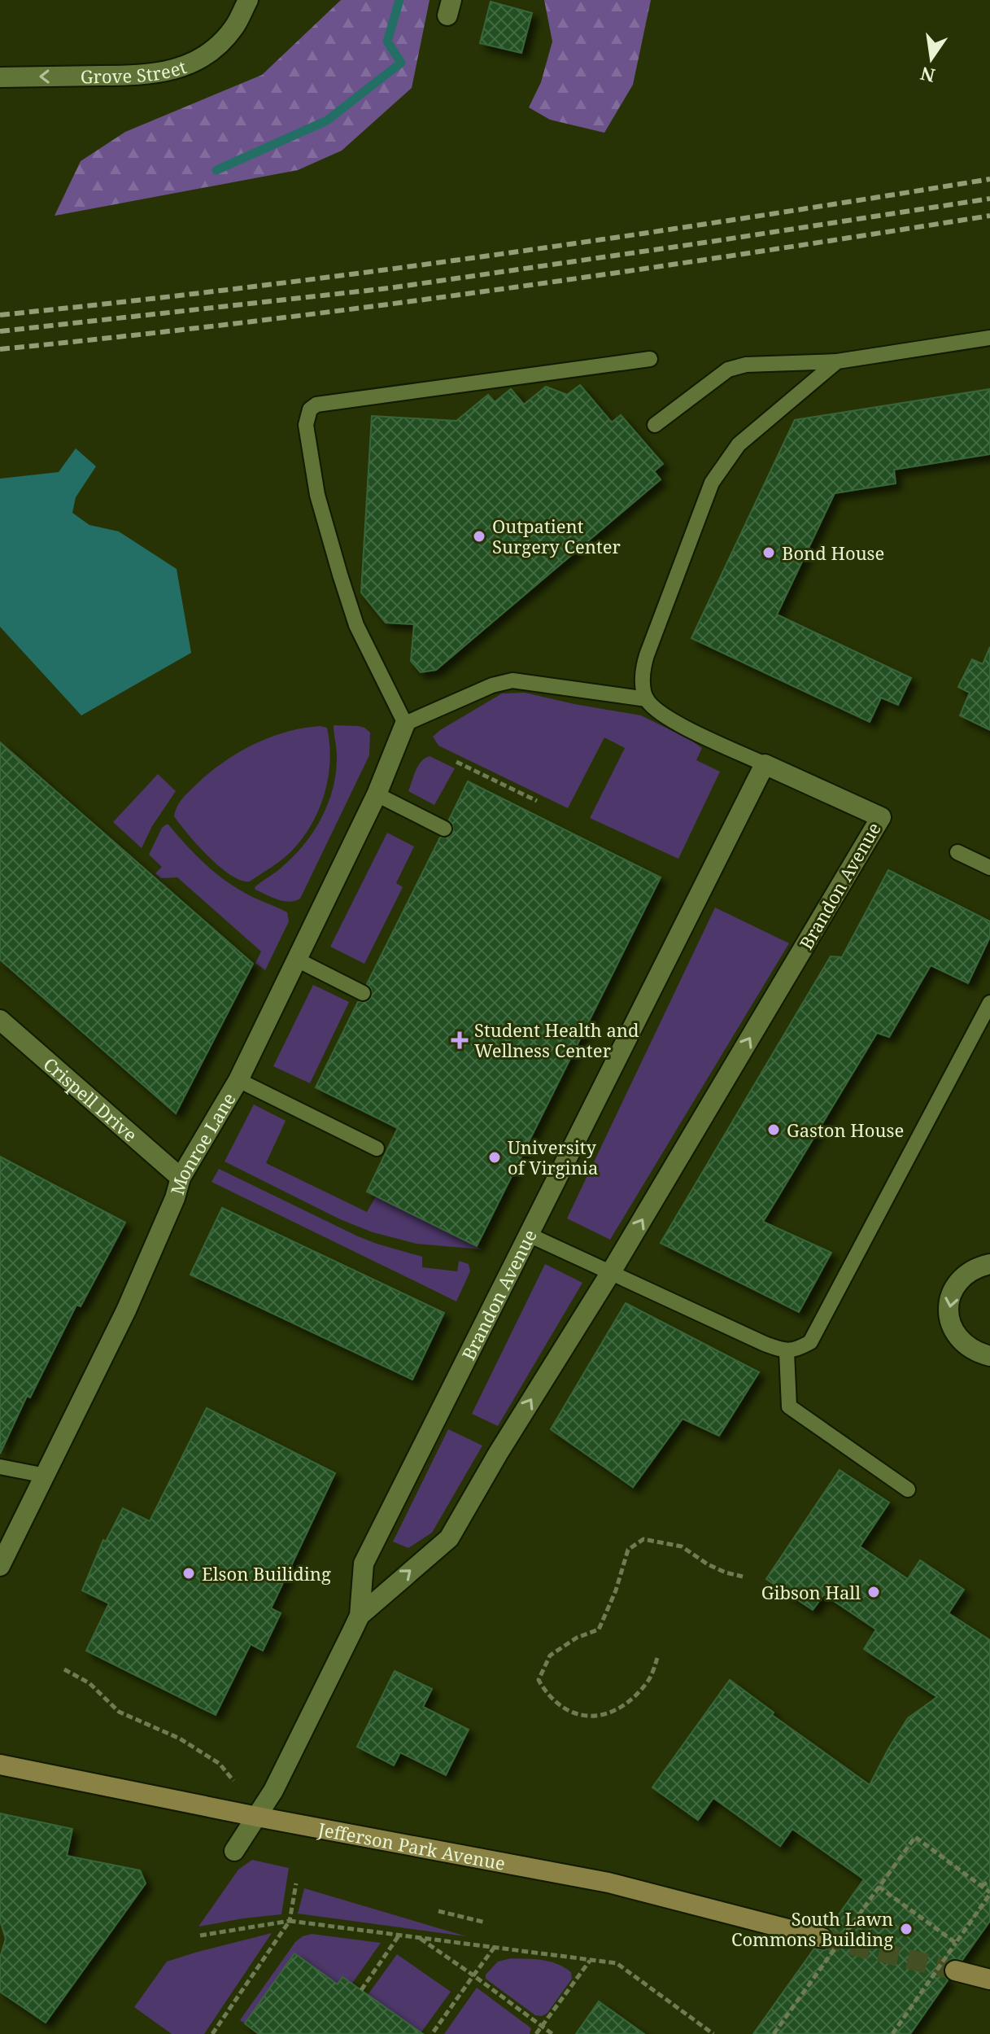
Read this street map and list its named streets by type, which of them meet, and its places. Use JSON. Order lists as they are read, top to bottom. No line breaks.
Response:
{"streets":{"main road":["Jefferson Park Avenue"],"street":["Grove Street","Brandon Avenue","Crispell Drive","Monroe Lane"]},"crossings":[["Brandon Avenue","Jefferson Park Avenue"],["Crispell Drive","Monroe Lane"]],"one_way":["Grove Street"],"places":{"other":["Outpatient Surgery Center","Bond House","Gaston House","University of Virginia","Elson Builiding","Gibson Hall","South Lawn Commons Building"],"health":["Student Health and Wellness Center"]},"north":"bottom"}
